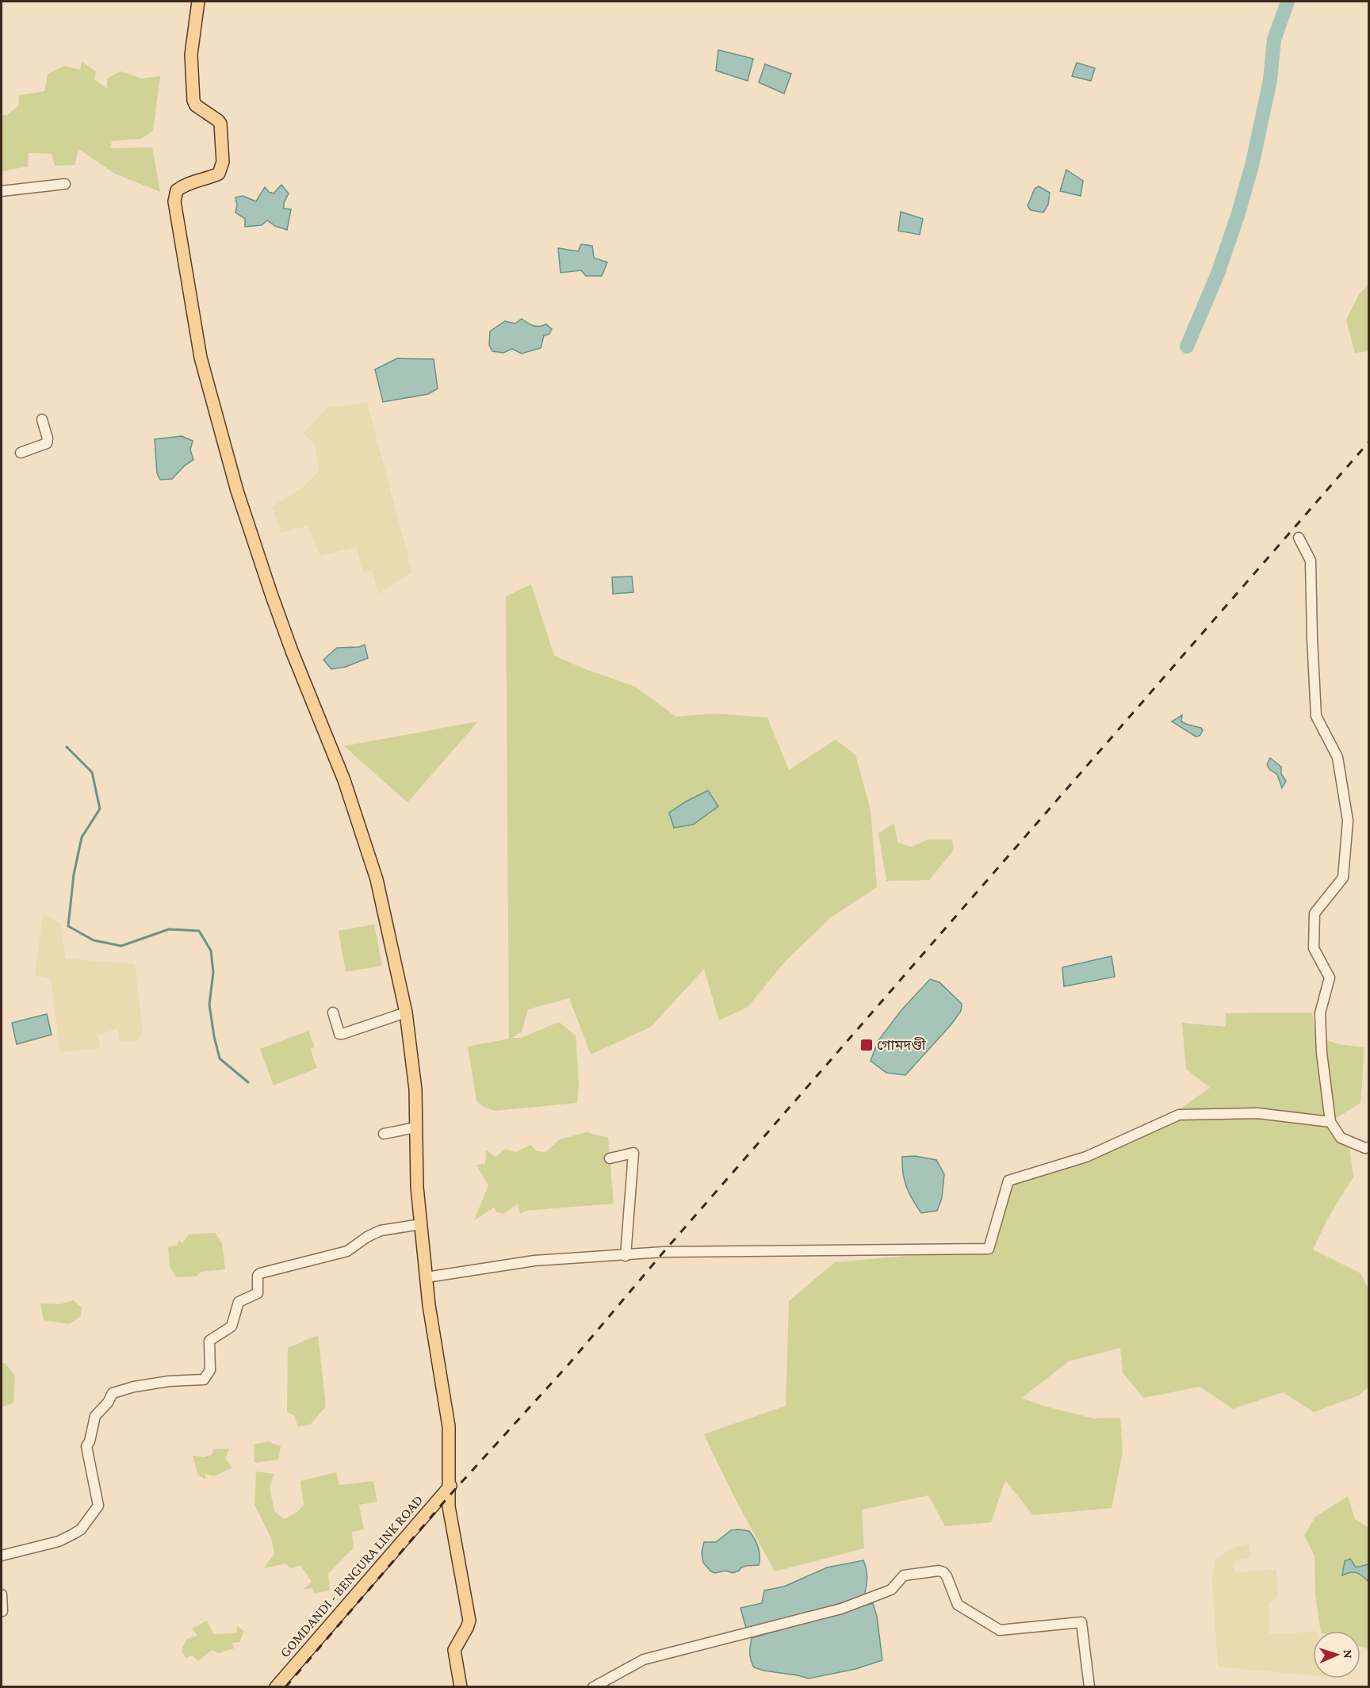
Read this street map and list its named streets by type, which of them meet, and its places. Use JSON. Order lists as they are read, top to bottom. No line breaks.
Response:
{"streets":{"main road":["GOMDANDI - BENGURA LINK ROAD"]},"places":{"transit":["গোমদণ্ডী"]},"north":"right"}
